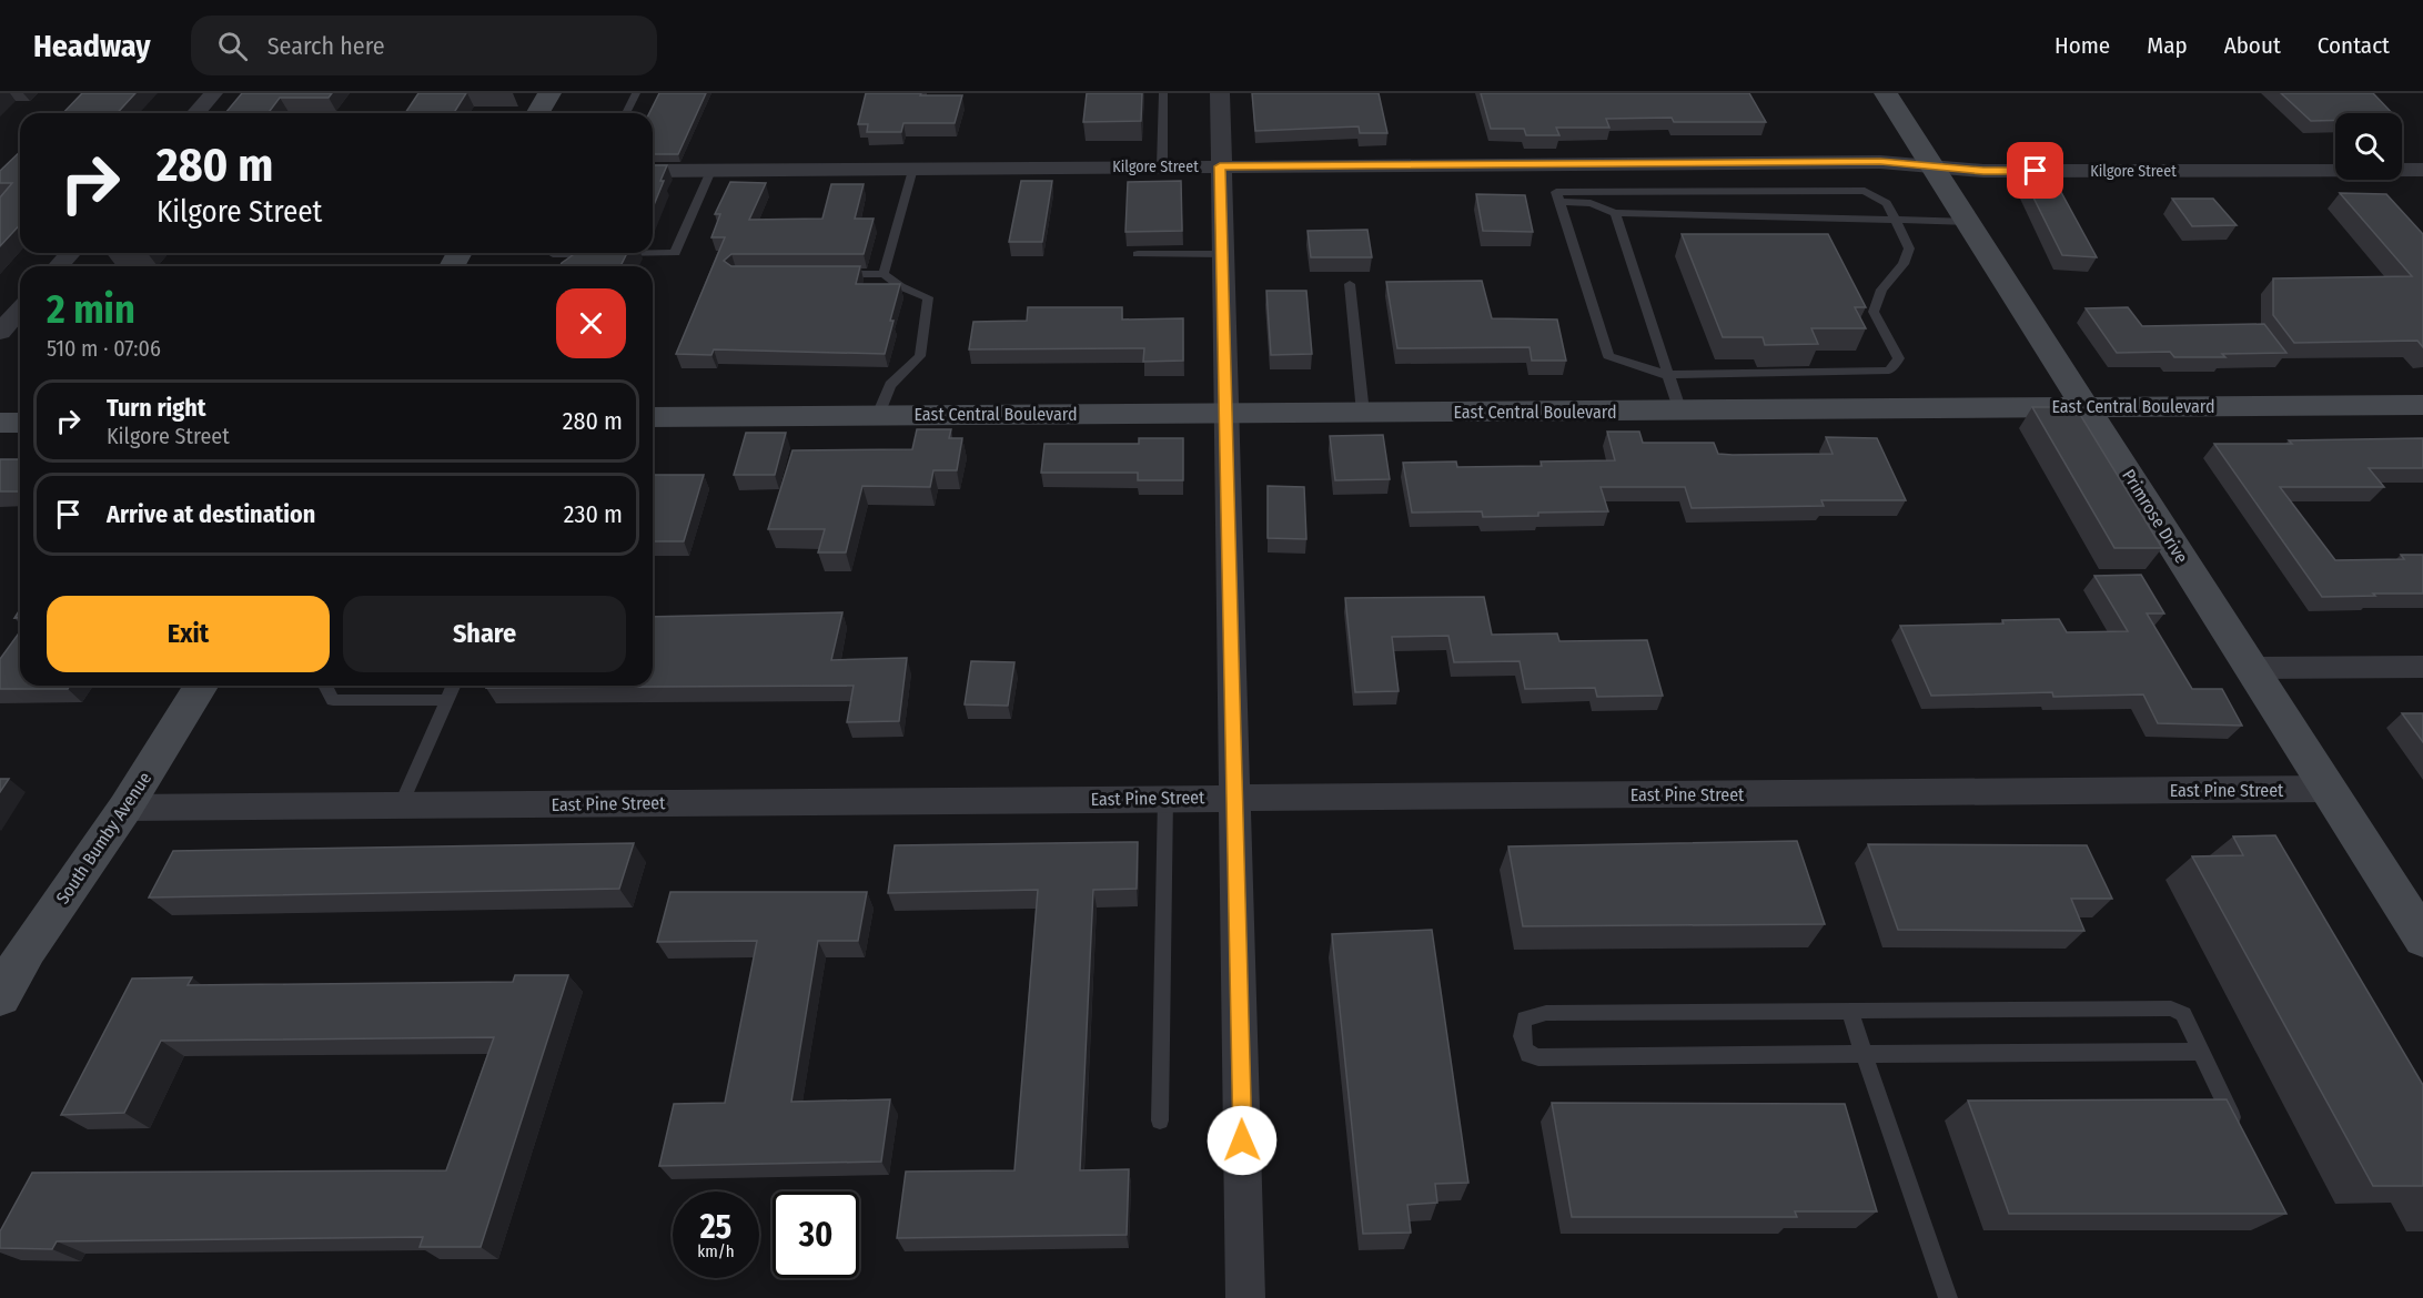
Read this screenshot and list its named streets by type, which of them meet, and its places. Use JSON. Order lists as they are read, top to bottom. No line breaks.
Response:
{"streets":{"street":["Kilgore Street","East Central Boulevard","Primrose Drive","East Pine Street","South Bumby Avenue"]},"crossings":[["Kilgore Street","Primrose Drive"],["East Central Boulevard","Primrose Drive"],["Primrose Drive","East Pine Street"],["East Pine Street","South Bumby Avenue"]],"page":{"header":"Headway","search":"Search here","nav":["Home","Map","About","Contact"],"turn":["280 m","Kilgore Street"],"heading":["2 min","510 m · 07:06"],"list":[{"name":"Turn right","note":"Kilgore Street","value":"280 m"},{"name":"Arrive at destination","value":"230 m"}],"buttons":["Exit","Share"],"speed":"25 km/h","limit":"30"}}
